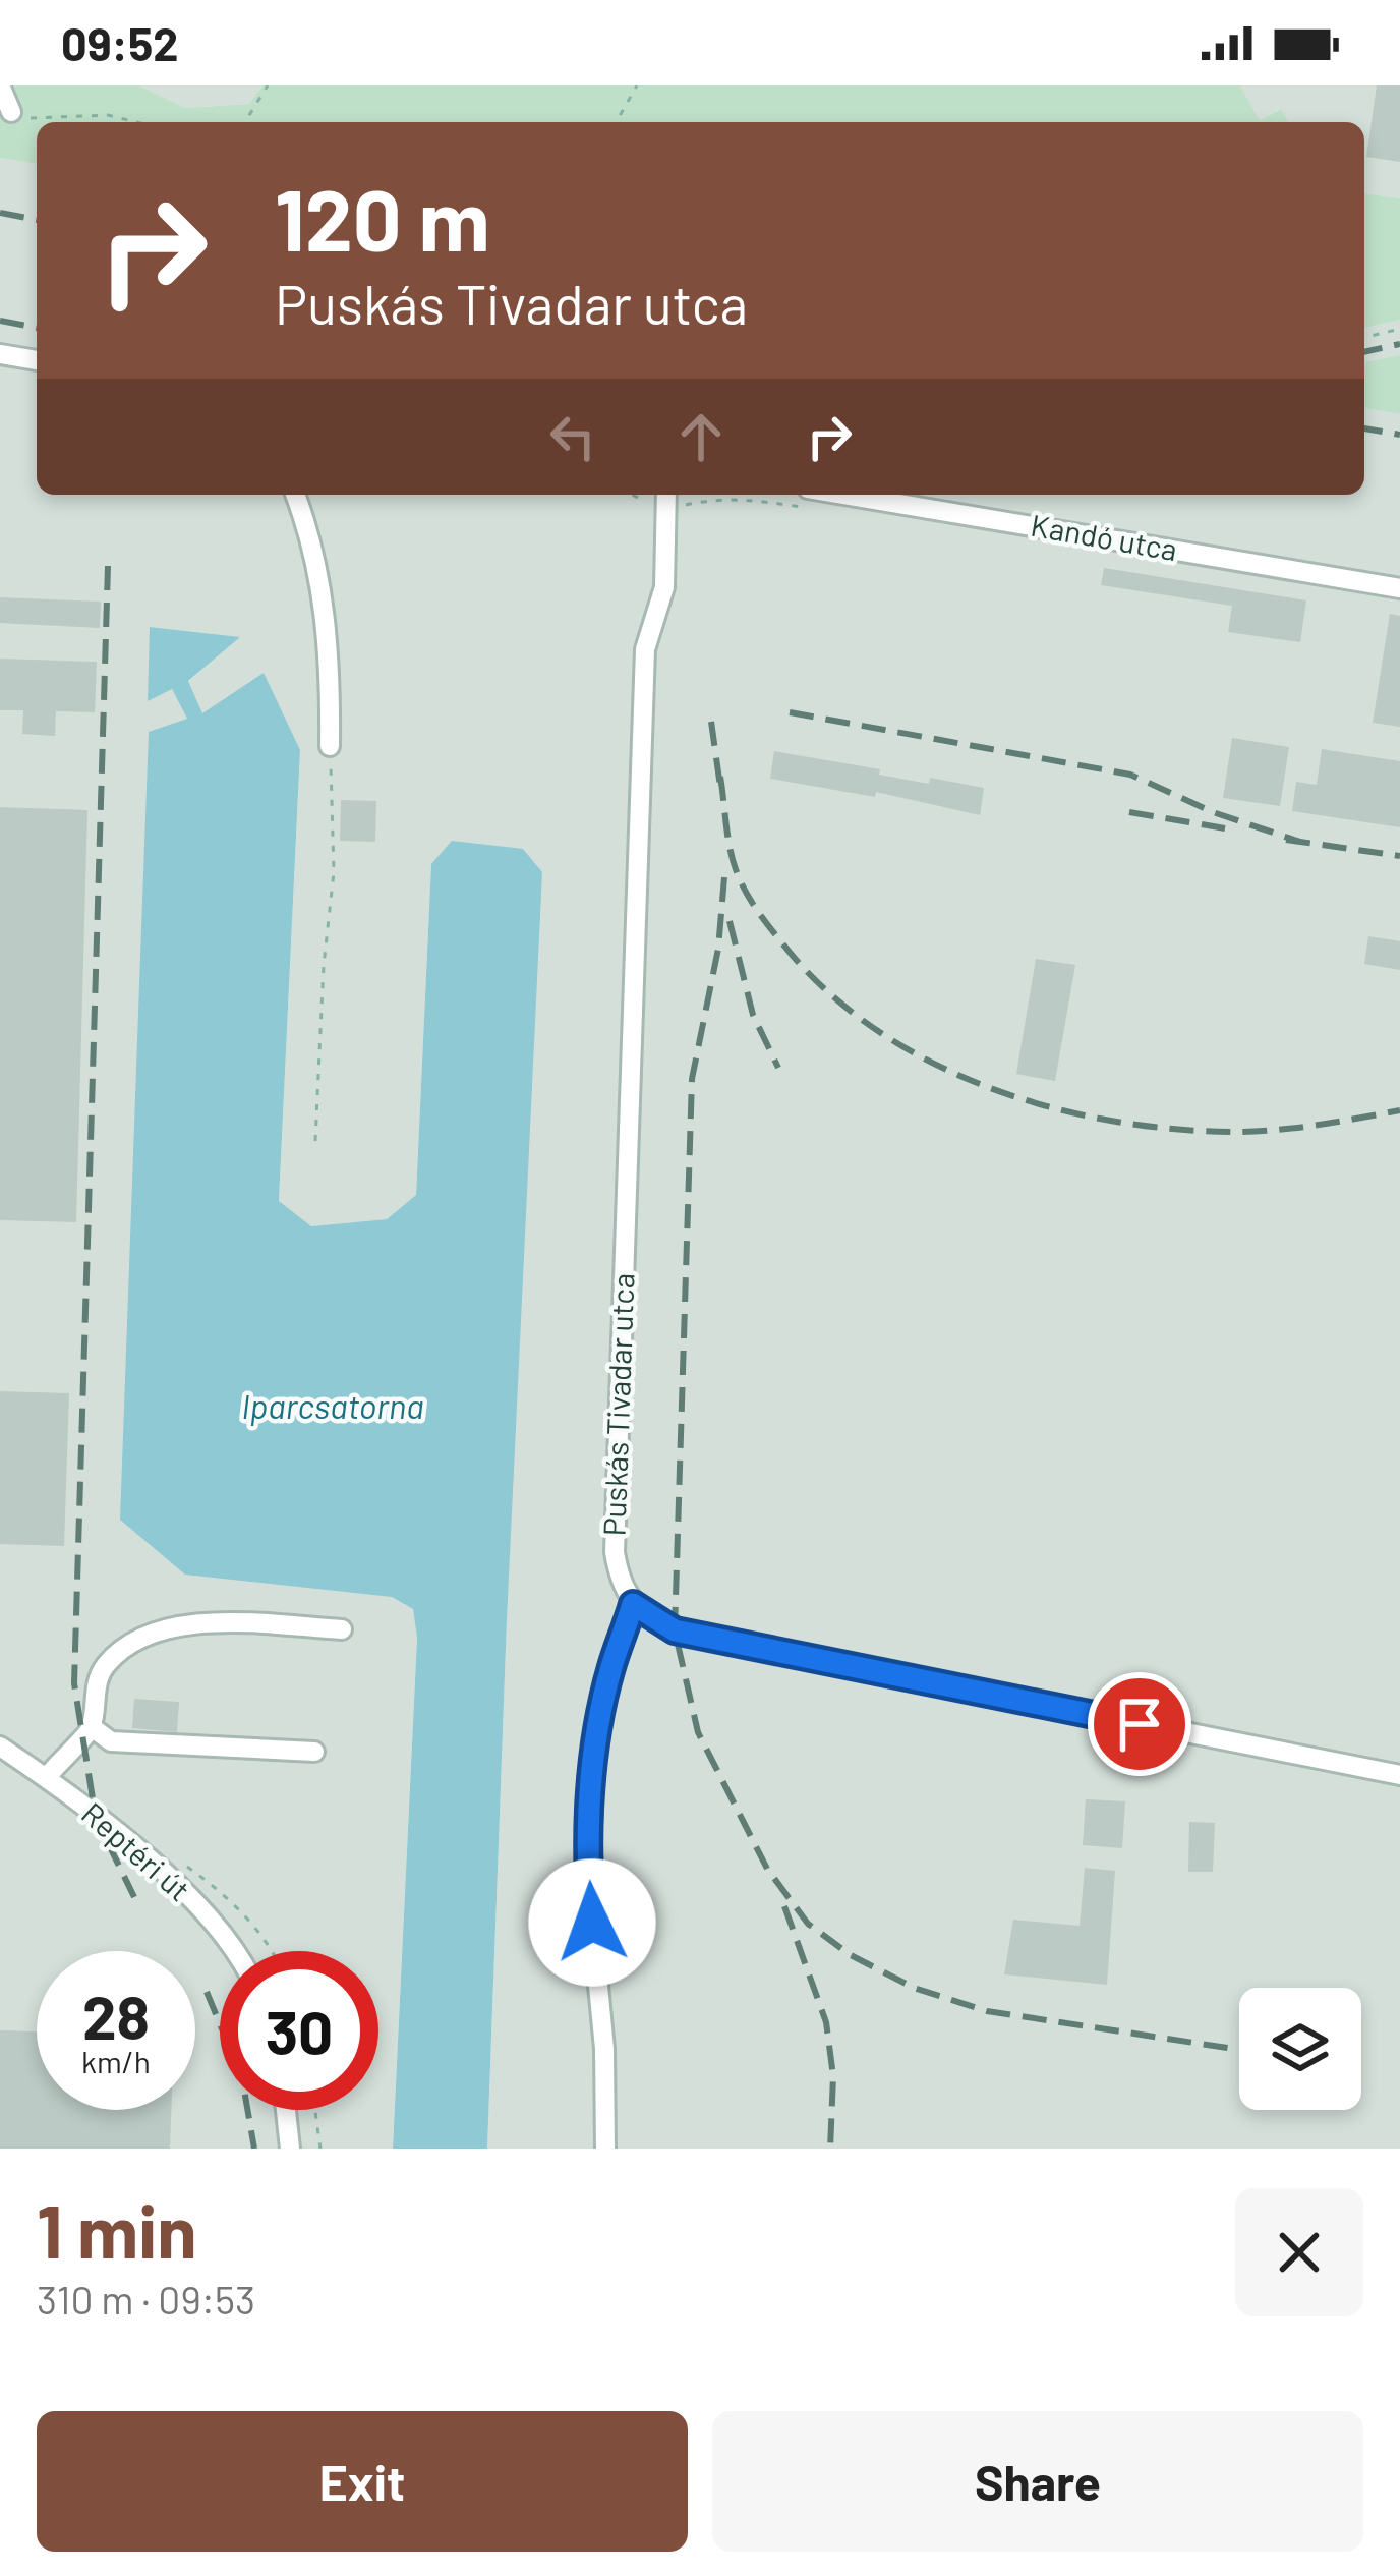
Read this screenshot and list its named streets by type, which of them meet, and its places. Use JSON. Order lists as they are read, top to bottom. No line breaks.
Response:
{"streets":{"street":["Kandó utca","Puskás Tivadar utca","Reptéri út"]},"water":["Iparcsatorna"],"page":{"status":"09:52","turn":["120 m","Puskás Tivadar utca"],"speed":"28 km/h","limit":"30","heading":["1 min","310 m · 09:53"],"buttons":["Exit","Share"]}}
